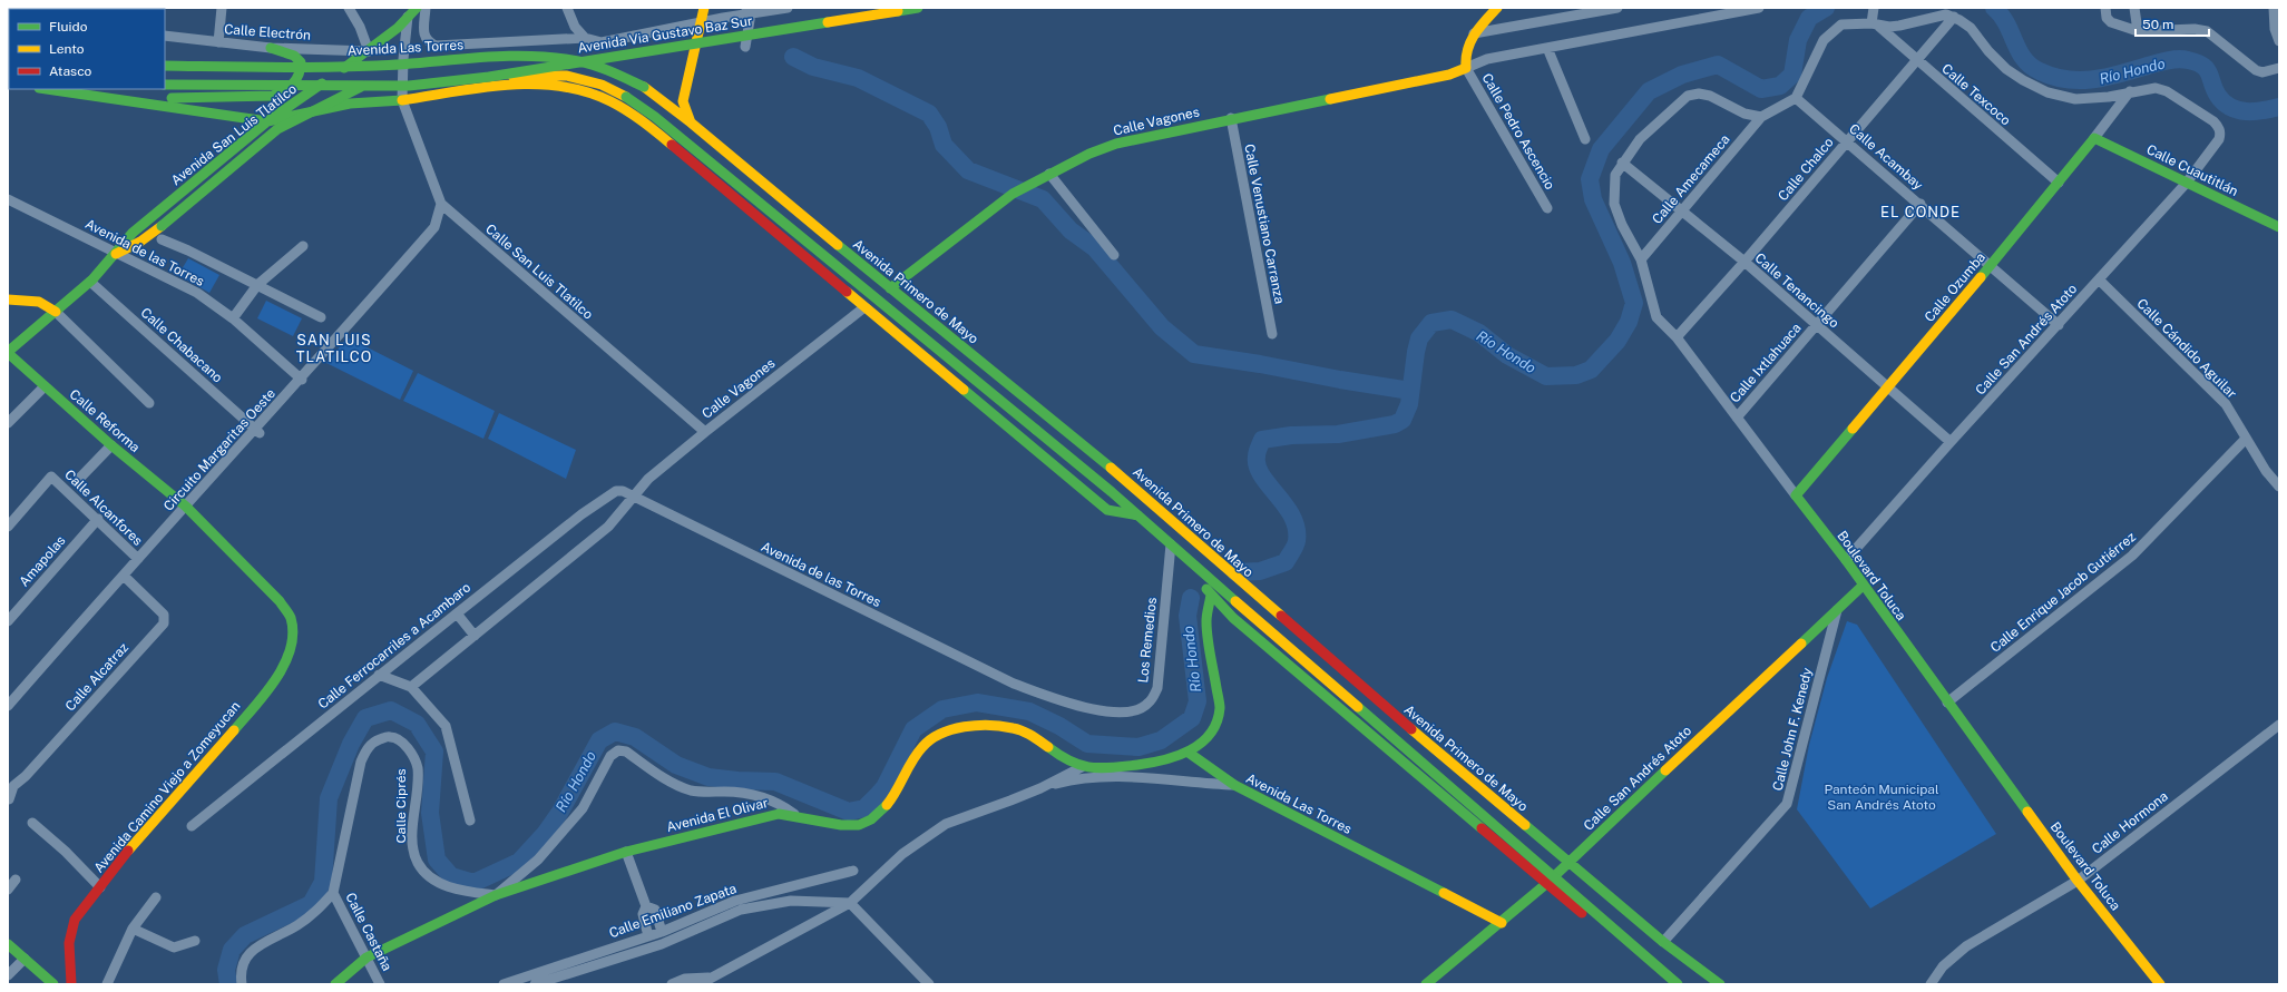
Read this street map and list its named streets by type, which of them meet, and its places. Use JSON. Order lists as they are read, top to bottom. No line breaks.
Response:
{"streets":{"main road":["Avenida Via Gustavo Baz Sur","Avenida Las Torres","Calle Vagones","Avenida San Luis Tlatilco","Calle Cuautitlán","Calle Ozumba","Avenida Primero de Mayo","Calle San Andrés Atoto","Calle Reforma","Boulevard Toluca","Avenida Camino Viejo a Zomeyucan","Avenida El Olivar"],"street":["Calle Electrón","Calle Texcoco","Calle Pedro Ascencio","Calle Acambay","Calle Chalco","Calle Amecameca","Calle Venustiano Carranza","Avenida de las Torres","Calle San Luis Tlatilco","Calle Tenancingo","Calle Chabacano","Calle Cándido Aguilar","Calle Ixtlahuaca","Circuito Margaritas Oeste","Calle Alcanfores","Amapolas","Calle Enrique Jacob Gutiérrez","Los Remedios","Calle Ferrocarriles a Acambaro","Calle Alcatraz","Calle John F. Kenedy","Calle Ciprés","Calle Hormona","Calle Emiliano Zapata","Calle Castaña"]},"crossings":[["Calle Electrón","Avenida San Luis Tlatilco"],["Avenida Via Gustavo Baz Sur","Avenida Las Torres"],["Avenida Las Torres","Avenida Primero de Mayo"],["Avenida Las Torres","Calle San Andrés Atoto"],["Calle Texcoco","Calle Chalco"],["Calle Texcoco","Calle Ozumba"],["Calle Vagones","Calle Pedro Ascencio"],["Calle Vagones","Calle Venustiano Carranza"],["Calle Vagones","Avenida de las Torres"],["Calle Vagones","Calle San Luis Tlatilco"],["Calle Vagones","Avenida Primero de Mayo"],["Avenida San Luis Tlatilco","Avenida de las Torres"],["Avenida San Luis Tlatilco","Calle Chabacano"],["Avenida San Luis Tlatilco","Calle Reforma"],["Calle Acambay","Calle Chalco"],["Calle Acambay","Calle Ozumba"],["Calle Acambay","Calle San Andrés Atoto"],["Calle Acambay","Calle Ixtlahuaca"],["Calle Chalco","Calle Tenancingo"],["Calle Chalco","Boulevard Toluca"],["Calle Cuautitlán","Calle Ozumba"],["Calle Cuautitlán","Calle San Andrés Atoto"],["Calle Amecameca","Calle Tenancingo"],["Calle Amecameca","Boulevard Toluca"],["Avenida de las Torres","Circuito Margaritas Oeste"],["Avenida de las Torres","Los Remedios"],["Avenida de las Torres","Calle Ferrocarriles a Acambaro"],["Calle San Luis Tlatilco","Circuito Margaritas Oeste"],["Calle Ozumba","Calle Tenancingo"],["Calle Ozumba","Calle San Andrés Atoto"],["Calle Ozumba","Boulevard Toluca"],["Calle Tenancingo","Calle San Andrés Atoto"],["Calle Tenancingo","Calle Ixtlahuaca"],["Calle Tenancingo","Boulevard Toluca"],["Avenida Primero de Mayo","Calle San Andrés Atoto"],["Avenida Primero de Mayo","Calle John F. Kenedy"],["Calle San Andrés Atoto","Calle Cándido Aguilar"],["Calle San Andrés Atoto","Boulevard Toluca"],["Calle San Andrés Atoto","Calle John F. Kenedy"],["Calle Chabacano","Circuito Margaritas Oeste"],["Calle Cándido Aguilar","Calle Enrique Jacob Gutiérrez"],["Calle Ixtlahuaca","Boulevard Toluca"],["Calle Reforma","Circuito Margaritas Oeste"],["Calle Reforma","Avenida Camino Viejo a Zomeyucan"],["Circuito Margaritas Oeste","Calle Alcanfores"],["Circuito Margaritas Oeste","Calle Alcatraz"],["Calle Alcanfores","Amapolas"],["Boulevard Toluca","Calle Enrique Jacob Gutiérrez"],["Boulevard Toluca","Calle Hormona"],["Calle Ciprés","Avenida El Olivar"],["Calle Ciprés","Calle Castaña"],["Avenida El Olivar","Calle Castaña"]],"districts":["EL CONDE","SAN LUIS TLATILCO"],"water":["Río Hondo"],"parks":["Panteón Municipal San Andrés Atoto"],"legend":["Fluido","Lento","Atasco"],"scale_bar":"50 m"}
